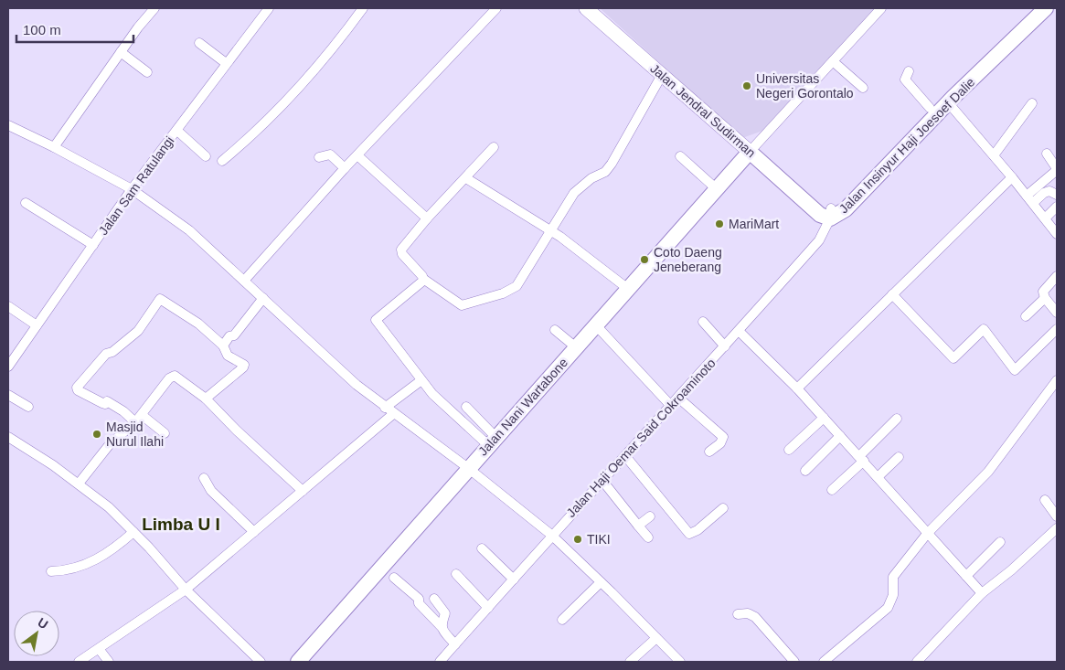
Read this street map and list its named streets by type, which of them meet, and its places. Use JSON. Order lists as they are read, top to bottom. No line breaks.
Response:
{"streets":{"main road":["Jalan Jendral Sudirman","Jalan Insinyur Haji Joesoef Dalie","Jalan Nani Wartabone"],"street":["Jalan Sam Ratulangi","Jalan Haji Oemar Said Cokroaminoto"]},"crossings":[["Jalan Jendral Sudirman","Jalan Insinyur Haji Joesoef Dalie"],["Jalan Jendral Sudirman","Jalan Nani Wartabone"],["Jalan Jendral Sudirman","Jalan Haji Oemar Said Cokroaminoto"],["Jalan Insinyur Haji Joesoef Dalie","Jalan Haji Oemar Said Cokroaminoto"]],"districts":["Limba U I"],"places":["Universitas Negeri Gorontalo","MariMart","Coto Daeng Jeneberang","Masjid Nurul Ilahi","TIKI"],"scale_bar":"100 m","north":"top right"}
